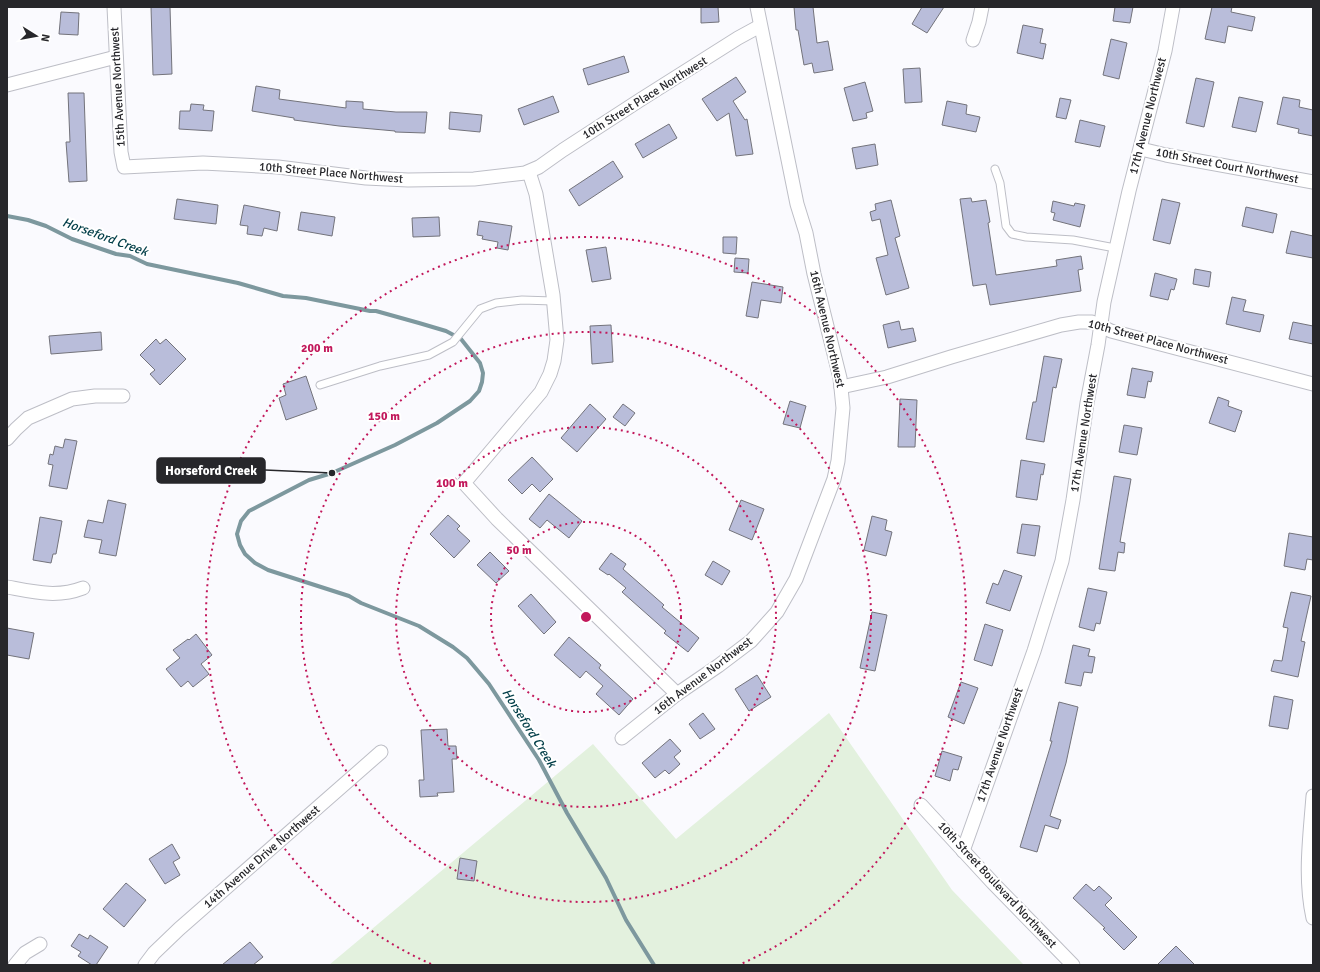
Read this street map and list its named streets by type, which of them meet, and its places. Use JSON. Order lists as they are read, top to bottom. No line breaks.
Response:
{"streets":{"street":["15th Avenue Northwest","10th Street Place Northwest","17th Avenue Northwest","10th Street Court Northwest","16th Avenue Northwest","14th Avenue Drive Northwest","10th Street Boulevard Northwest"]},"crossings":[["15th Avenue Northwest","10th Street Place Northwest"],["10th Street Place Northwest","17th Avenue Northwest"],["10th Street Place Northwest","16th Avenue Northwest"],["17th Avenue Northwest","10th Street Court Northwest"],["17th Avenue Northwest","10th Street Boulevard Northwest"]],"water":["Horseford Creek"],"places":["Horseford Creek"],"north":"right","rings":["200 m","150 m","100 m","50 m"]}
